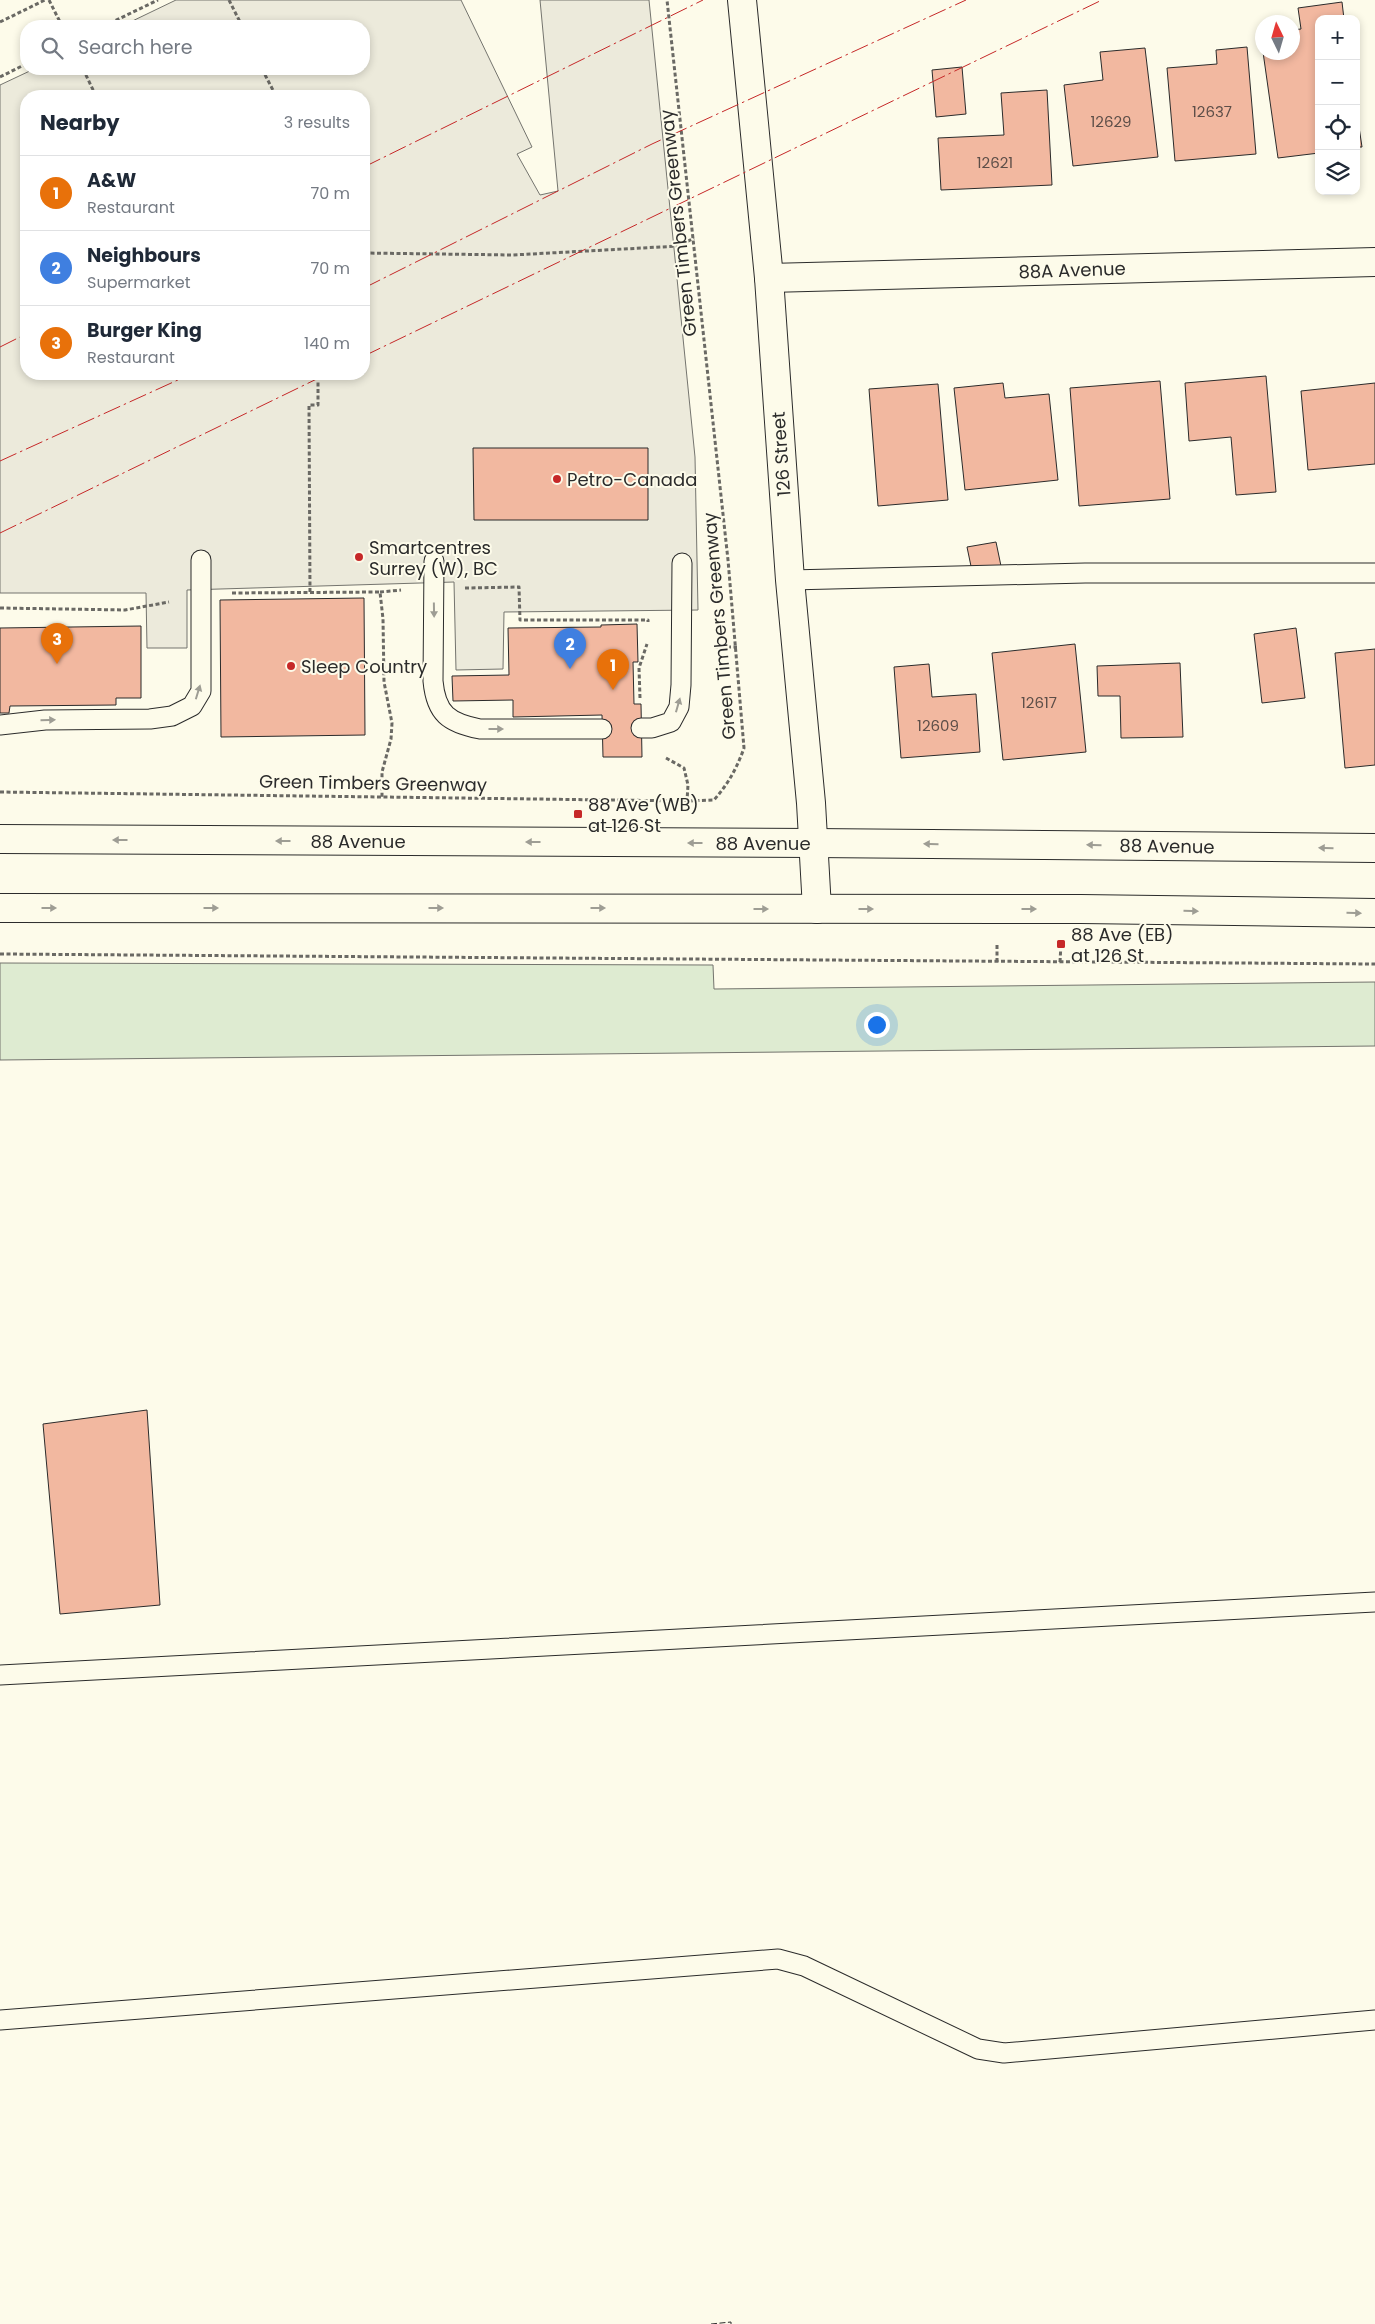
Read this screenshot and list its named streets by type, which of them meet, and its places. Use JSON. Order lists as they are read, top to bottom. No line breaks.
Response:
{"streets":{"main road":["88A Avenue","126 Street","88 Avenue"],"path":["Green Timbers Greenway"]},"crossings":[["88A Avenue","126 Street"],["126 Street","88 Avenue"]],"places":{"other":["Petro-Canada","Smartcentres Surrey (W), BC","Sleep Country"],"transit":["88 Ave (WB) at 126 St","88 Ave (EB) at 126 St"]},"house_numbers":["12637","12629","12621","12617","12609"],"north":"top","page":{"map_buttons":["+","−"],"search":"Search here","heading":["Nearby","3 results"],"list":[{"mark":"1","name":"A&W","note":"Restaurant","value":"70 m"},{"mark":"2","name":"Neighbours","note":"Supermarket","value":"70 m"},{"mark":"3","name":"Burger King","note":"Restaurant","value":"140 m"}],"pins":["3","2","1"]}}
